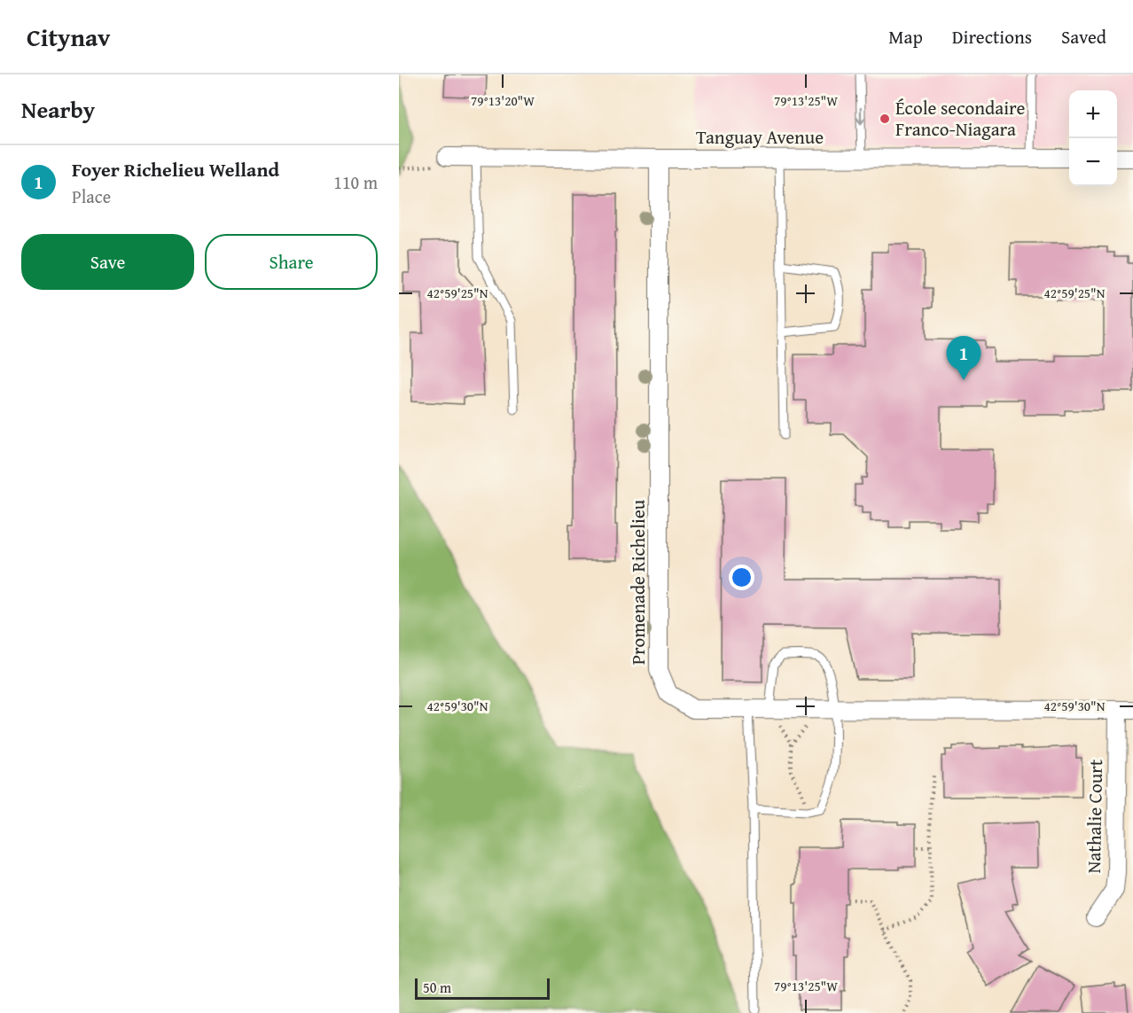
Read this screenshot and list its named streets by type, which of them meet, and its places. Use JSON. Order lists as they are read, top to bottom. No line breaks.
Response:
{"streets":{"street":["Tanguay Avenue","Promenade Richelieu","Nathalie Court"]},"crossings":[["Tanguay Avenue","Promenade Richelieu"],["Promenade Richelieu","Nathalie Court"]],"places":["École secondaire Franco-Niagara"],"scale_bar":"50 m","page":{"header":"Citynav","nav":["Map","Directions","Saved"],"heading":"Nearby","map_buttons":["+","−"],"list":[{"mark":"1","name":"Foyer Richelieu Welland","note":"Place","value":"110 m"}],"buttons":["Save","Share"],"pins":"1","scale":"50 m"},"coordinates":["79°13'20\"W","79°13'25\"W","42°59'25\"N","42°59'30\"N"]}
